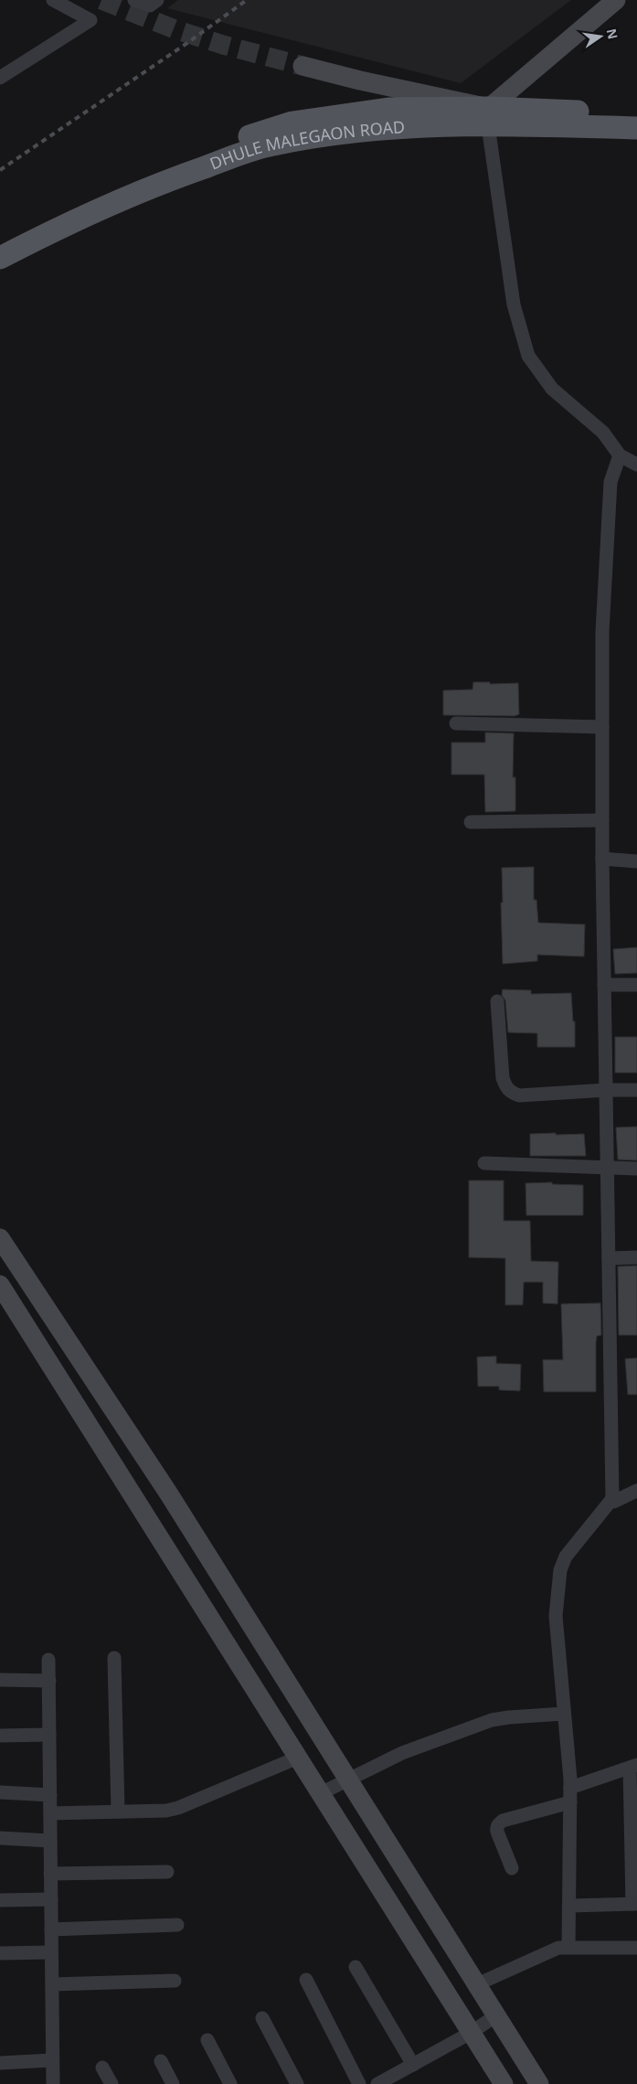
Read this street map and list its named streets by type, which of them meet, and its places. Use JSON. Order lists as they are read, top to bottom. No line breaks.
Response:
{"streets":{"main road":["DHULE MALEGAON ROAD"]},"north":"right"}
